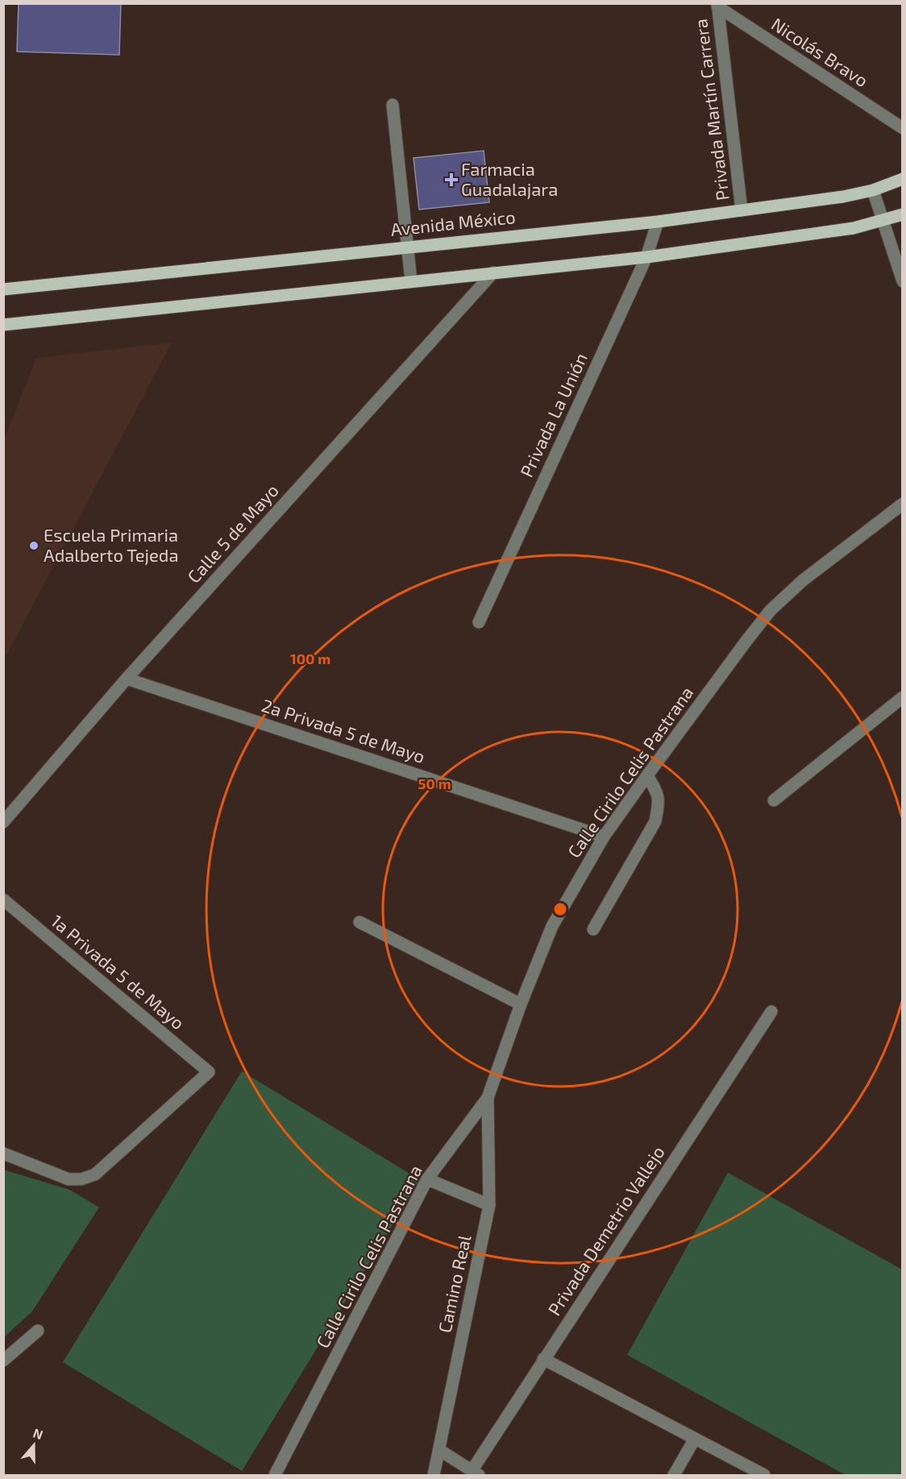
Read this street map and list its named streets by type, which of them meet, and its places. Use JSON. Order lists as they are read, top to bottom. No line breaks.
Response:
{"streets":{"main road":["Avenida México"],"street":["Nicolás Bravo","Privada Martín Carrera","Privada La Unión","Calle 5 de Mayo","2a Privada 5 de Mayo","Calle Cirilo Celis Pastrana","1a Privada 5 de Mayo","Privada Demetrio Vallejo","Camino Real"]},"crossings":[["Nicolás Bravo","Privada Martín Carrera"],["Privada Martín Carrera","Avenida México"],["Avenida México","Privada La Unión"],["Calle 5 de Mayo","2a Privada 5 de Mayo"],["2a Privada 5 de Mayo","Calle Cirilo Celis Pastrana"],["Calle Cirilo Celis Pastrana","Camino Real"]],"places":{"health":["Farmacia Guadalajara"],"other":["Escuela Primaria Adalberto Tejeda"]},"north":"top","rings":["100 m","50 m"]}
